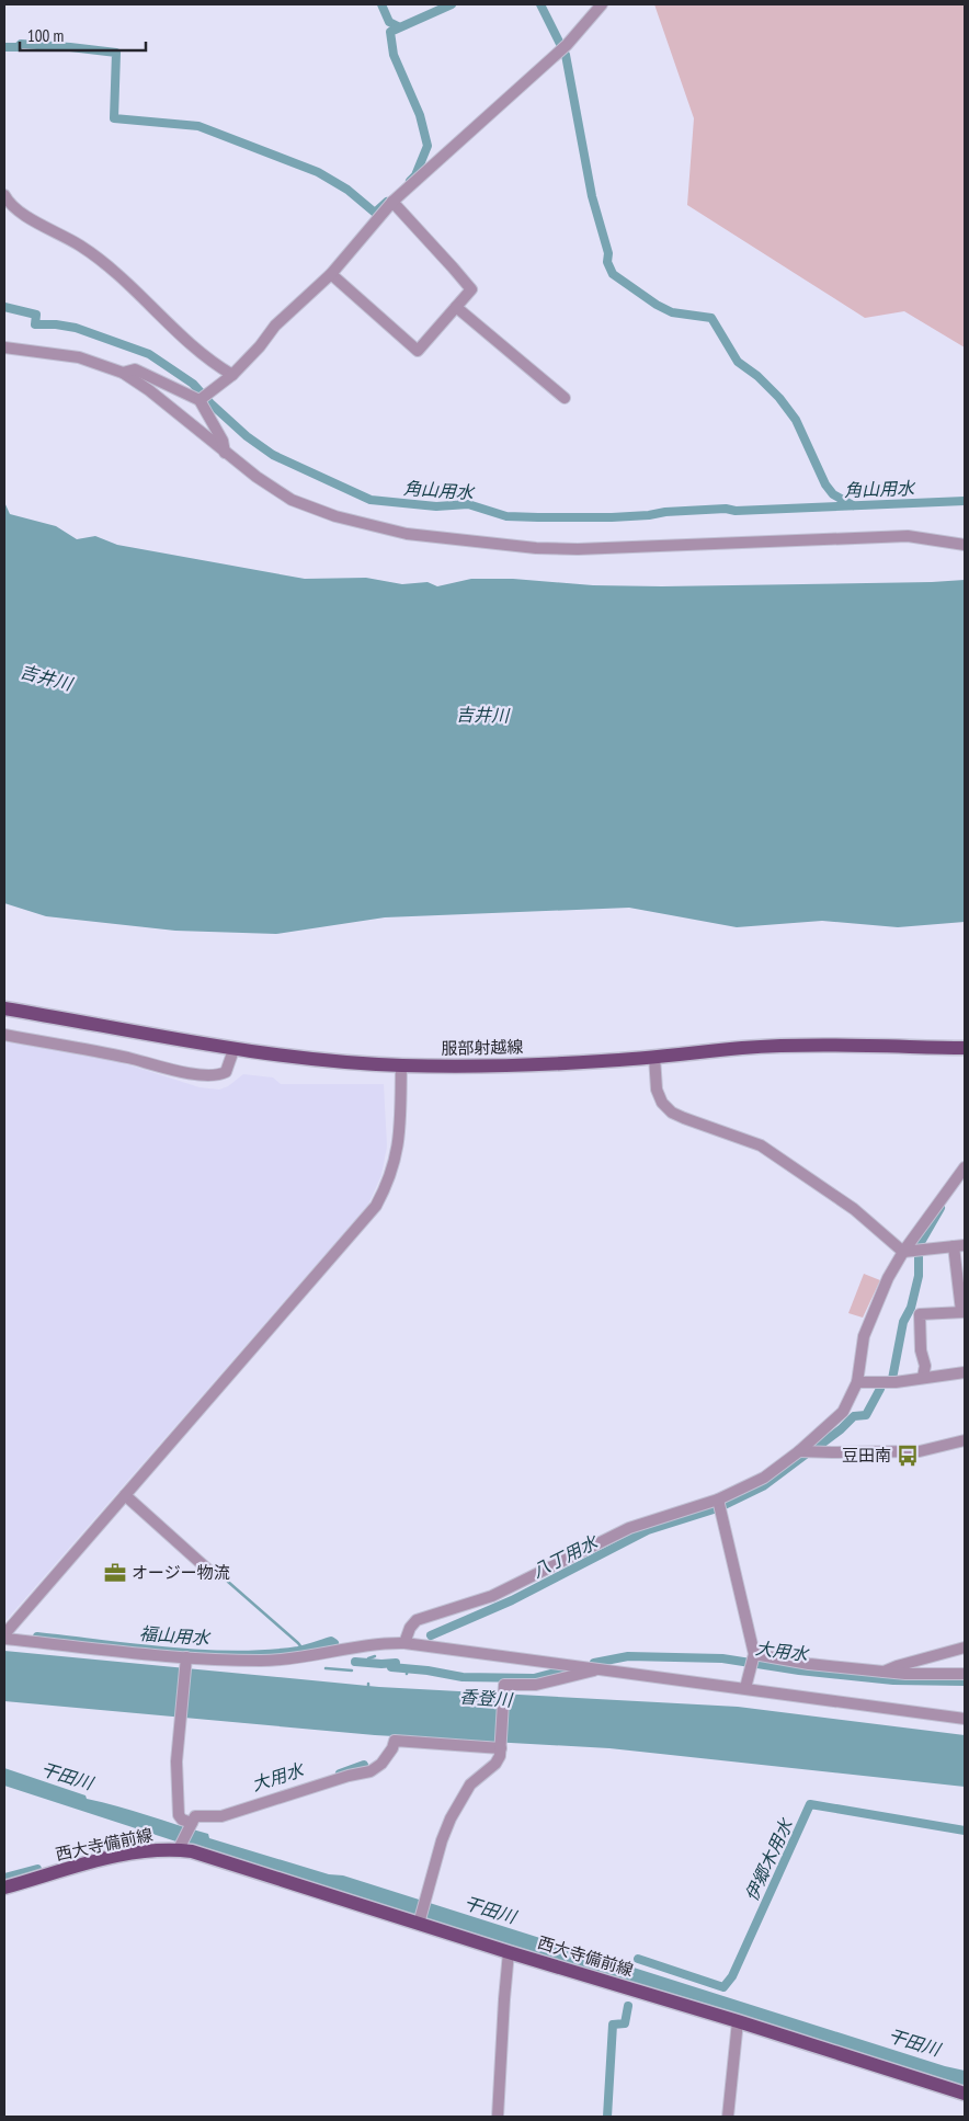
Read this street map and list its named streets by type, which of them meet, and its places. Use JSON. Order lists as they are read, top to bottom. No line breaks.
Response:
{"streets":{"main road":["服部射越線","西大寺備前線"]},"water":["角山用水","吉井川","八丁用水","福山用水","大用水","香登川","干田川","伊郷木用水"],"places":{"bus stop":["豆田南"],"office":["オージー物流"]},"scale_bar":"100 m"}
